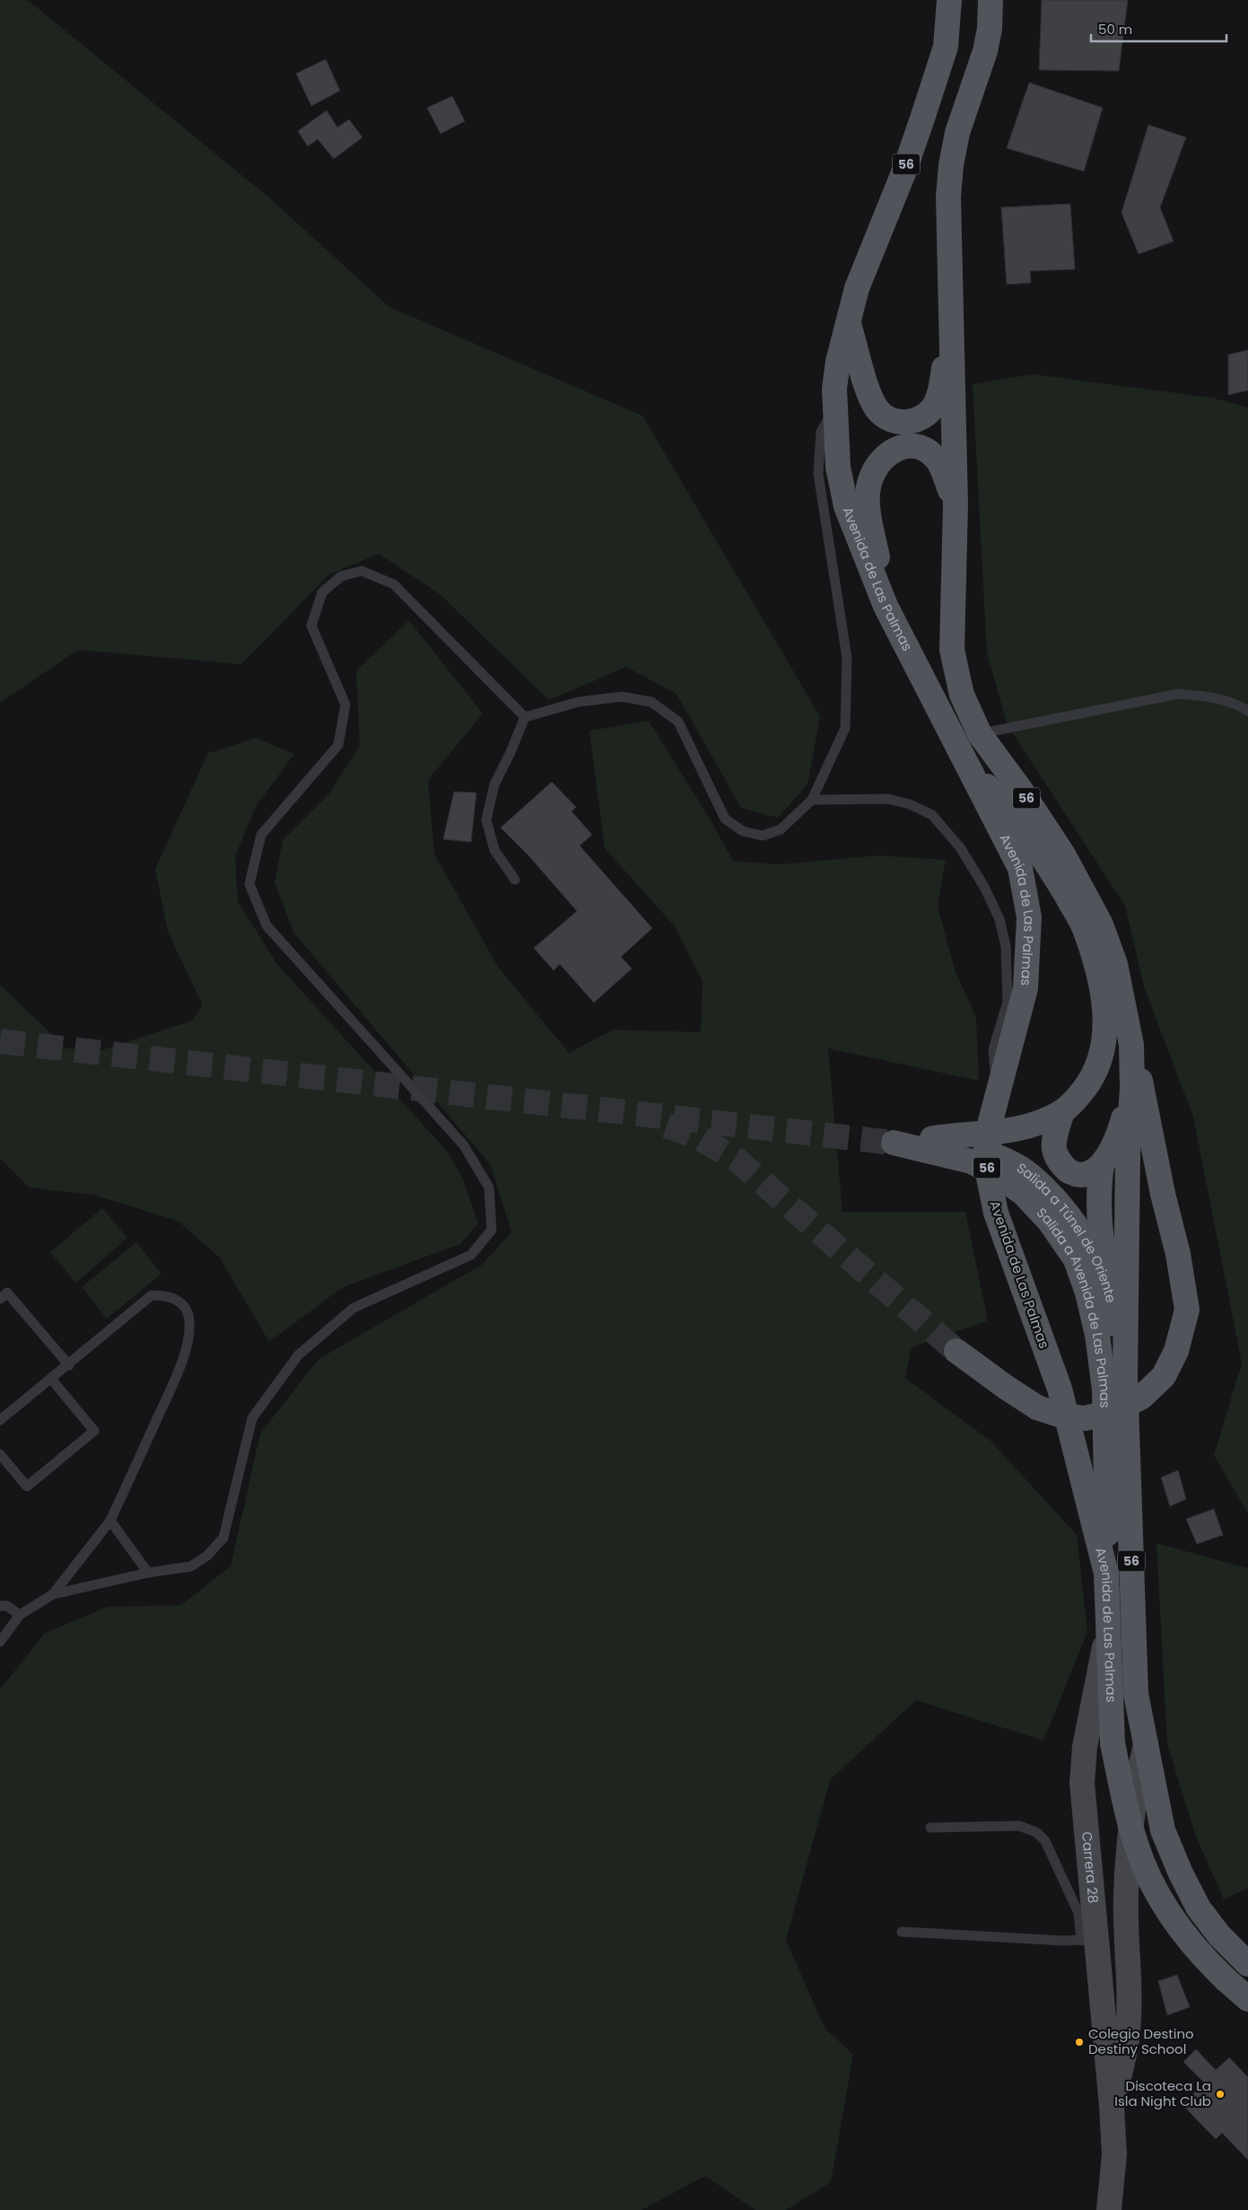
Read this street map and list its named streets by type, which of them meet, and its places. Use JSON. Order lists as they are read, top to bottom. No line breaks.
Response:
{"streets":{"main road":["56","Avenida de Las Palmas","Salida a Túnel de Oriente","Salida a Avenida de Las Palmas"],"street":["Carrera 28"]},"crossings":[["Avenida de Las Palmas","Salida a Túnel de Oriente"],["Avenida de Las Palmas","Salida a Avenida de Las Palmas"],["Avenida de Las Palmas","Carrera 28"],["Salida a Túnel de Oriente","Salida a Avenida de Las Palmas"]],"places":["Colegio Destino Destiny School","Discoteca La Isla Night Club"],"scale_bar":"50 m"}
